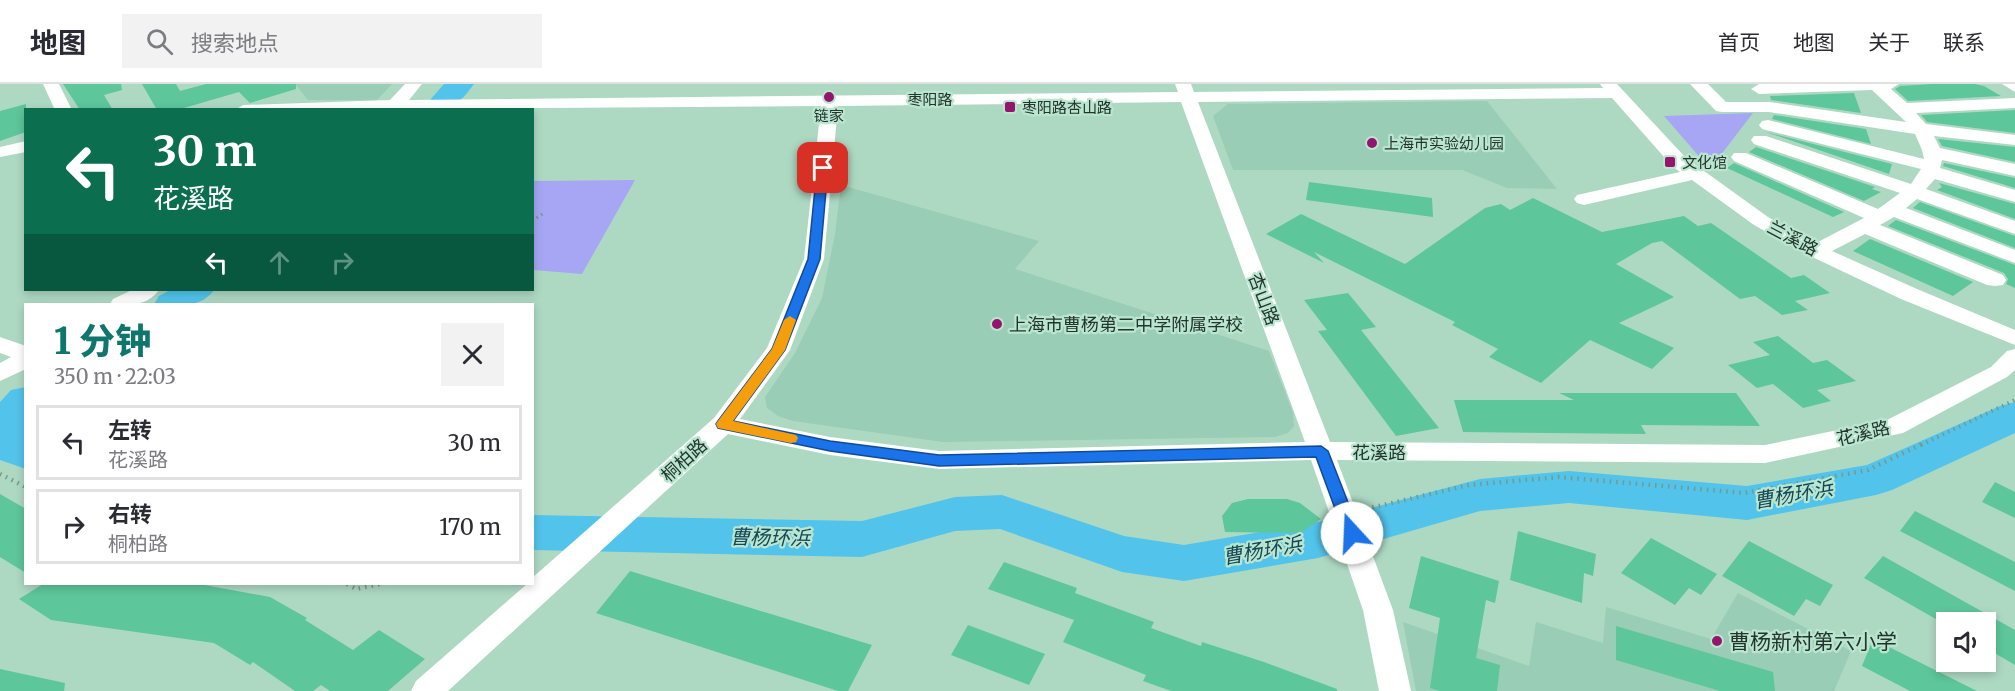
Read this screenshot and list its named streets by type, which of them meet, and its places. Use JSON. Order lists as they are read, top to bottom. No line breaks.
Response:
{"streets":{"street":["枣阳路","兰溪路","杏山路","花溪路","桐柏路"]},"crossings":[["枣阳路","兰溪路"],["枣阳路","杏山路"],["枣阳路","桐柏路"],["杏山路","花溪路"],["花溪路","桐柏路"]],"water":["曹杨环浜"],"places":{"other":["链家","上海市实验幼儿园","上海市曹杨第二中学附属学校","曹杨新村第六小学"],"transit":["枣阳路杏山路","文化馆"]},"page":{"header":"地图","search":"搜索地点","nav":["首页","地图","关于","联系"],"turn":["30 m","花溪路"],"heading":["1 分钟","350 m · 22:03"],"list":[{"name":"左转","note":"花溪路","value":"30 m"},{"name":"右转","note":"桐柏路","value":"170 m"}]}}
